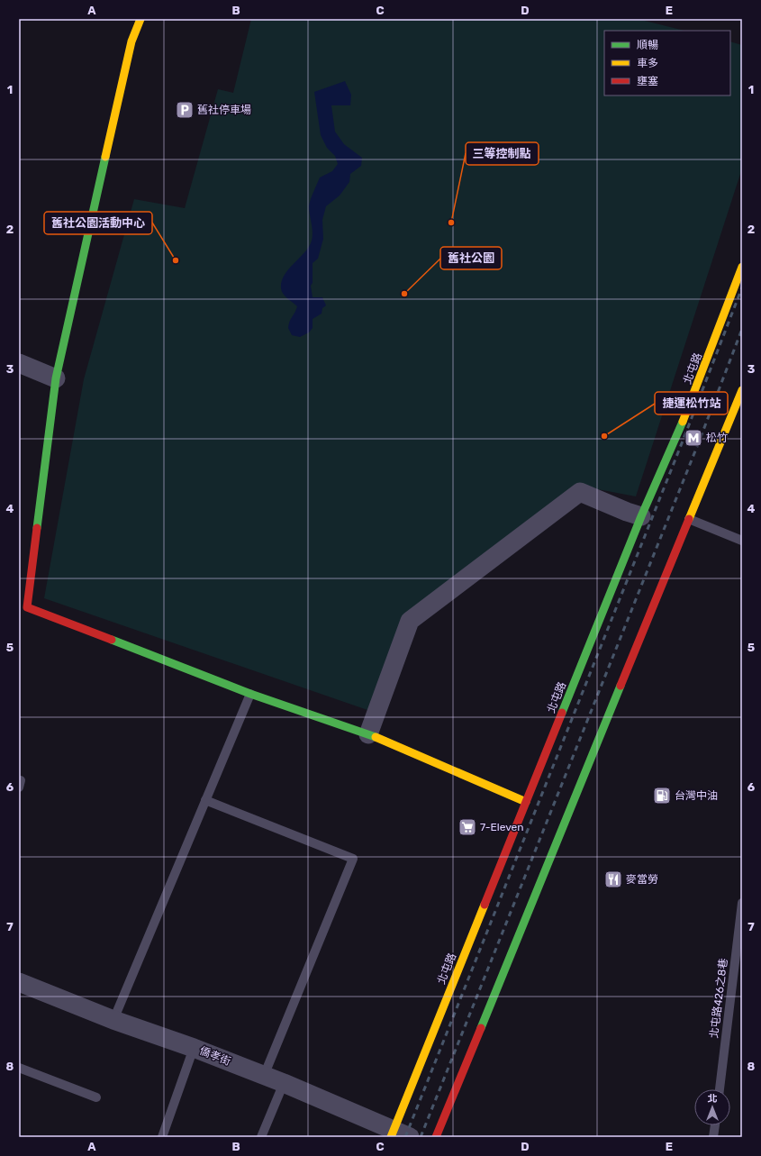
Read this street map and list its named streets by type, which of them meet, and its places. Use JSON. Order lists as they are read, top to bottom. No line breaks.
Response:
{"streets":{"main road":["北屯路"],"street":["僑孝街"],"lane":["北屯路426之8巷"]},"crossings":[["北屯路","僑孝街"]],"places":{"parking":["舊社停車場"],"other":["三等控制點","舊社公園活動中心","舊社公園","捷運松竹站"],"metro station":["松竹"],"fuel station":["台灣中油"],"supermarket":["7-Eleven"],"restaurant":["麥當勞"]},"legend":["順暢","車多","壅塞"],"north":"top","grid":{"columns":["A","B","C","D","E"],"rows":["1","2","3","4","5","6","7","8"]}}
